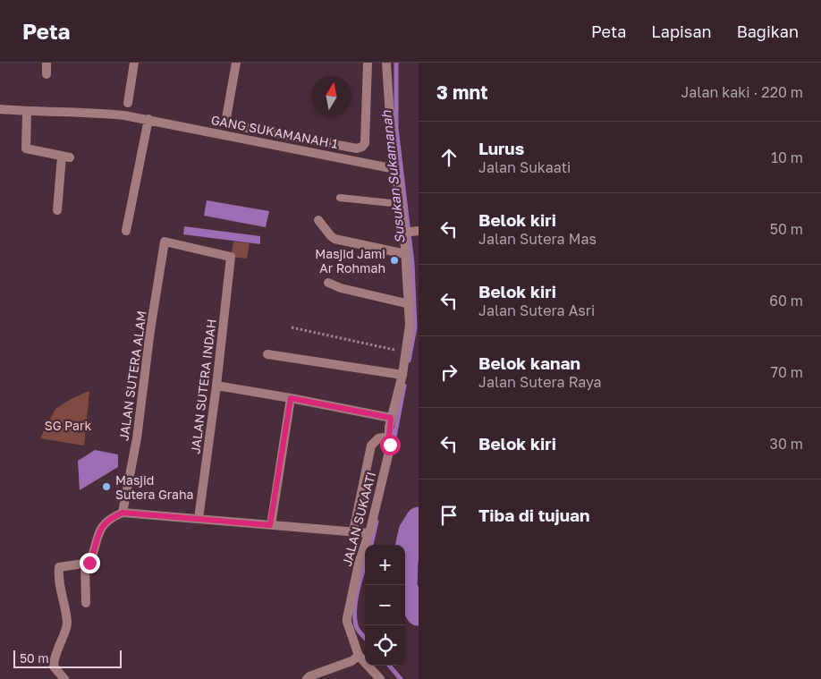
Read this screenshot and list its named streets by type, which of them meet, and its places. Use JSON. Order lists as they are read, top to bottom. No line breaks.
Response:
{"streets":{"street":["GANG SUKAMANAH 1","JALAN SUTERA ALAM","JALAN SUTERA INDAH","JALAN SUKAATI"]},"crossings":[["GANG SUKAMANAH 1","JALAN SUKAATI"],["JALAN SUTERA ALAM","JALAN SUTERA INDAH"]],"water":["Susukan Sukamanah"],"parks":["SG Park"],"places":["Masjid Jami Ar Rohmah","Masjid Sutera Graha"],"scale_bar":"50 m","north":"top","page":{"header":"Peta","nav":["Peta","Lapisan","Bagikan"],"heading":["3 mnt","Jalan kaki · 220 m"],"list":[["Lurus","Jalan Sukaati","10 m"],["Belok kiri","Jalan Sutera Mas","50 m"],["Belok kiri","Jalan Sutera Asri","60 m"],["Belok kanan","Jalan Sutera Raya","70 m"],["Belok kiri","30 m"],"Tiba di tujuan"],"map_buttons":["+","−"],"scale":"50 m"}}
